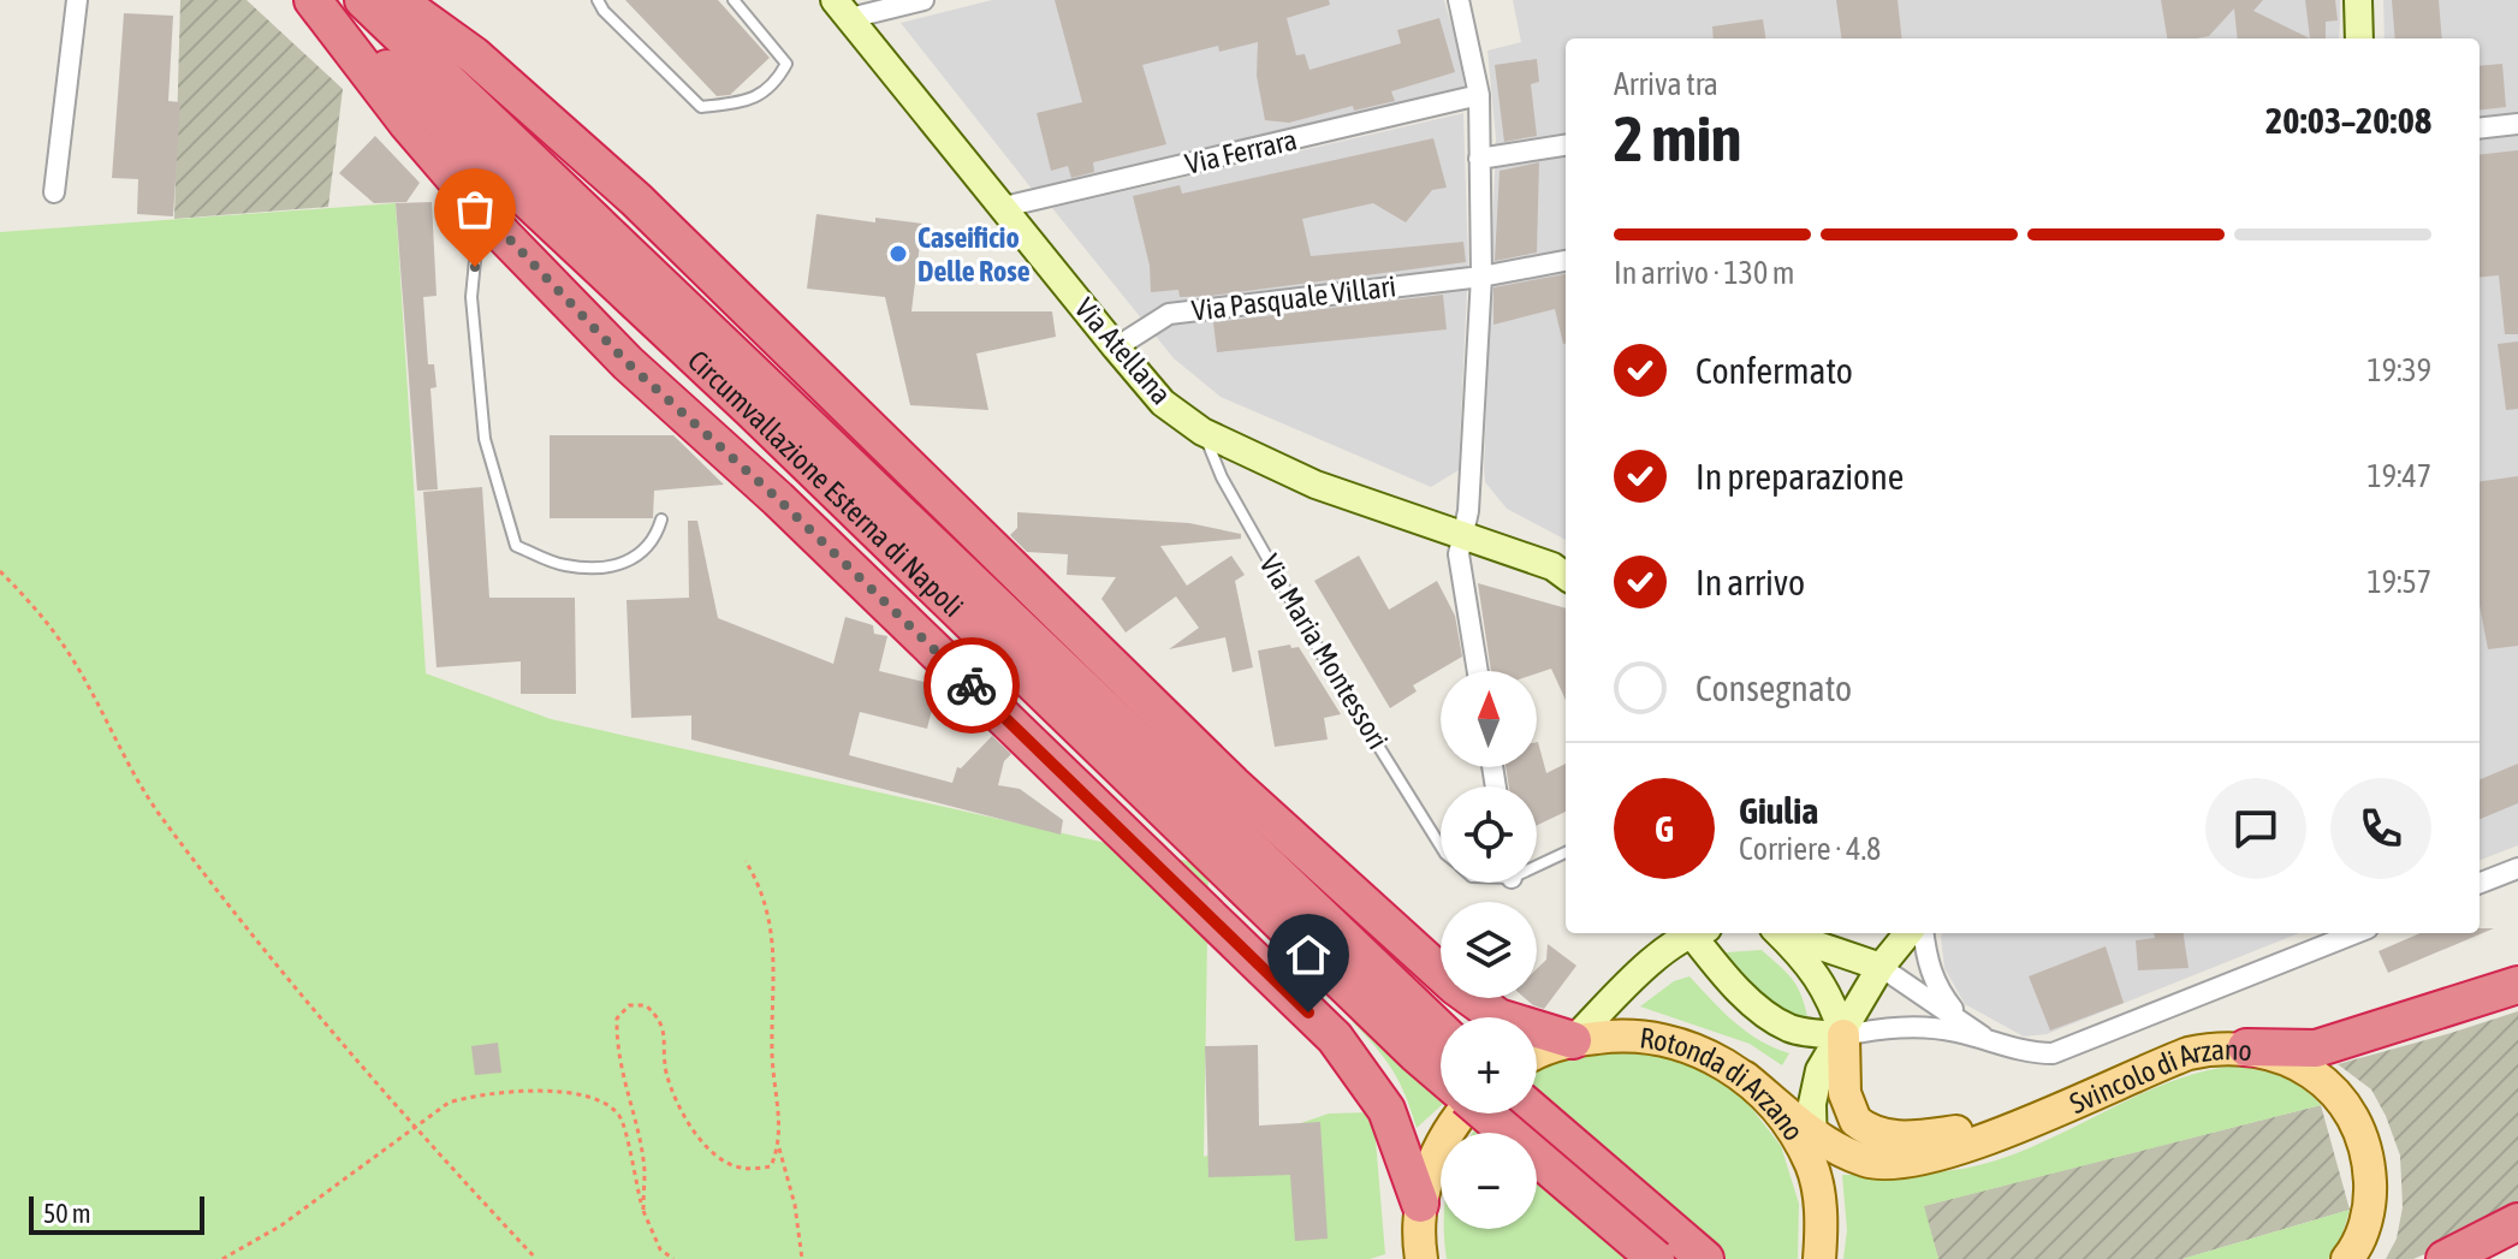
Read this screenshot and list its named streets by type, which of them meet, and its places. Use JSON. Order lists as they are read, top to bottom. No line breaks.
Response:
{"streets":{"highway":["Circumvallazione Esterna di Napoli"],"main road":["Via Atellana","Svincolo di Arzano","Rotonda di Arzano"],"street":["Via Ferrara","Via Pasquale Villari"],"lane":["Via Maria Montessori"]},"crossings":[["Via Ferrara","Via Atellana"],["Via Pasquale Villari","Via Atellana"],["Via Atellana","Via Maria Montessori"],["Svincolo di Arzano","Rotonda di Arzano"]],"places":["Caseificio Delle Rose"],"scale_bar":"50 m","north":"top","page":{"heading":["2 min","Arriva tra","20:03–20:08"],"panel":["Giulia","Corriere · 4.8"],"bar":"In arrivo · 130 m","list":[["Confermato","19:39"],["In preparazione","19:47"],["In arrivo","19:57"],"Consegnato"],"map_buttons":["+","−"],"round":"G","scale":"50 m"}}
